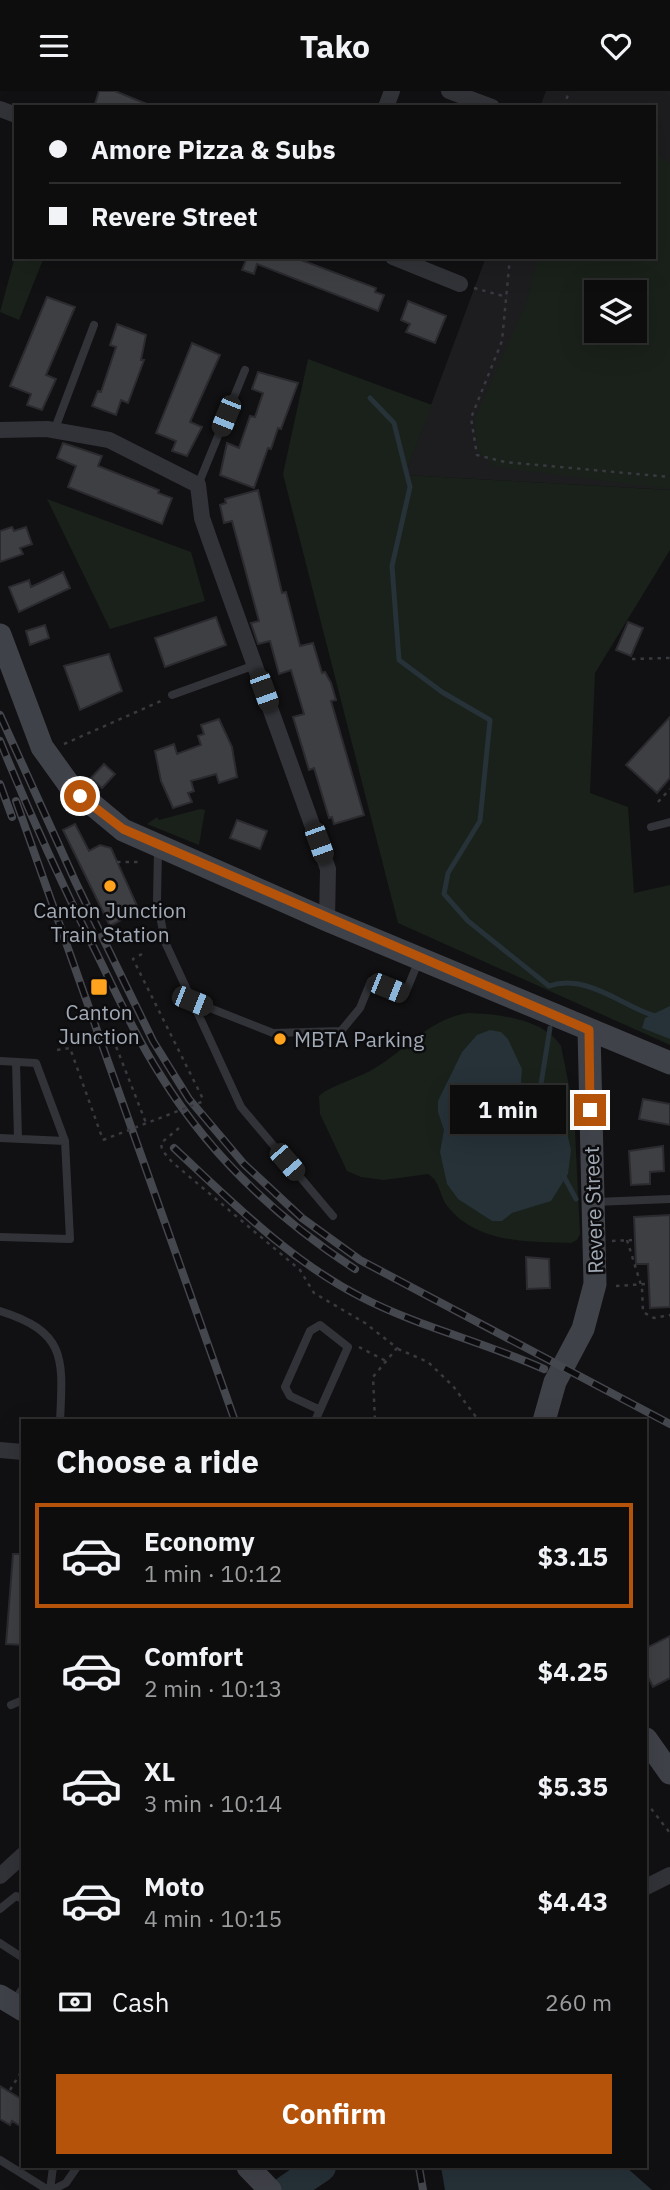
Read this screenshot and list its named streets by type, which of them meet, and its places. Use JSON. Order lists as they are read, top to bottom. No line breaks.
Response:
{"streets":{"main road":["Revere Street"]},"places":{"other":["Canton Junction Train Station","MBTA Parking"],"transit":["Canton Junction"]},"page":{"header":"Tako","banner":["Amore Pizza & Subs","Revere Street"],"bubble":"1 min","heading":"Choose a ride","list":[{"name":"Economy","note":"1 min · 10:12","value":"$3.15"},{"name":"Comfort","note":"2 min · 10:13","value":"$4.25"},{"name":"XL","note":"3 min · 10:14","value":"$5.35"},{"name":"Moto","note":"4 min · 10:15","value":"$4.43"}],"pay":["Cash","260 m"],"buttons":"Confirm"}}
